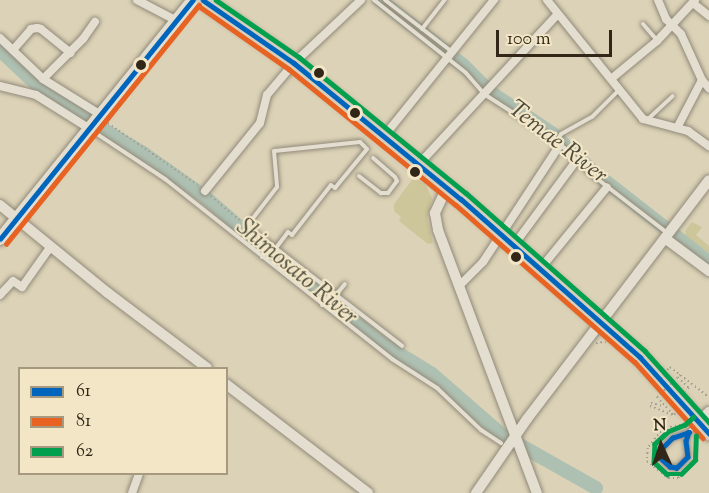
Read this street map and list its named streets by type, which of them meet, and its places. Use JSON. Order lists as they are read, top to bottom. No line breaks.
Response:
{"water":["Temae River","Shimosato River"],"lines":["transit line 61","transit line 62","transit line 81"],"legend":["61","81","62"],"scale_bar":"100 m","north":"top"}
